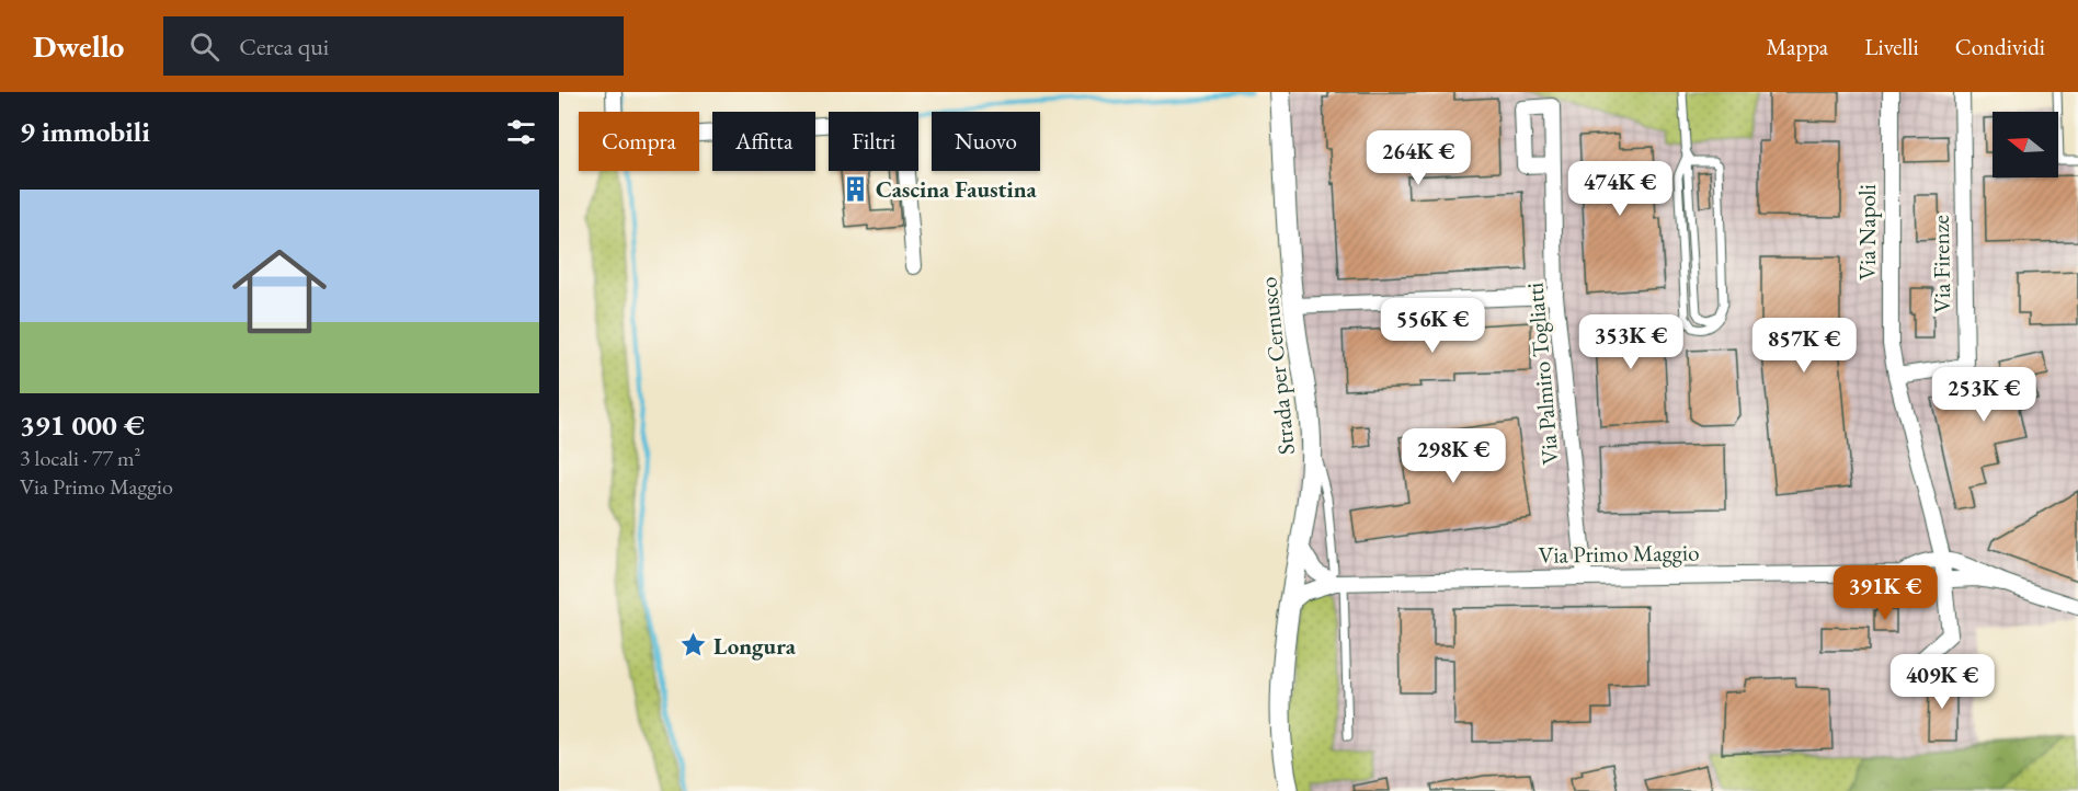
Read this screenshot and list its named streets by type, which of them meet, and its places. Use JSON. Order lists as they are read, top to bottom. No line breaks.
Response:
{"streets":{"street":["Via Napoli","Via Firenze","Strada per Cernusco","Via Palmiro Togliatti","Via Primo Maggio"]},"crossings":[["Via Napoli","Via Firenze"],["Via Napoli","Via Primo Maggio"],["Strada per Cernusco","Via Primo Maggio"],["Via Palmiro Togliatti","Via Primo Maggio"]],"places":{"building":["Cascina Faustina"],"place":["Longura"]},"north":"left","page":{"header":"Dwello","search":"Cerca qui","nav":["Mappa","Livelli","Condividi"],"heading":"9 immobili","chip":["Compra","Affitta","Filtri","Nuovo"],"price":["264K €","474K €","556K €","353K €","857K €","253K €","298K €","391K €","409K €"],"list":[{"name":"391 000 €","note":"3 locali · 77 m² · Via Primo Maggio"}]}}
